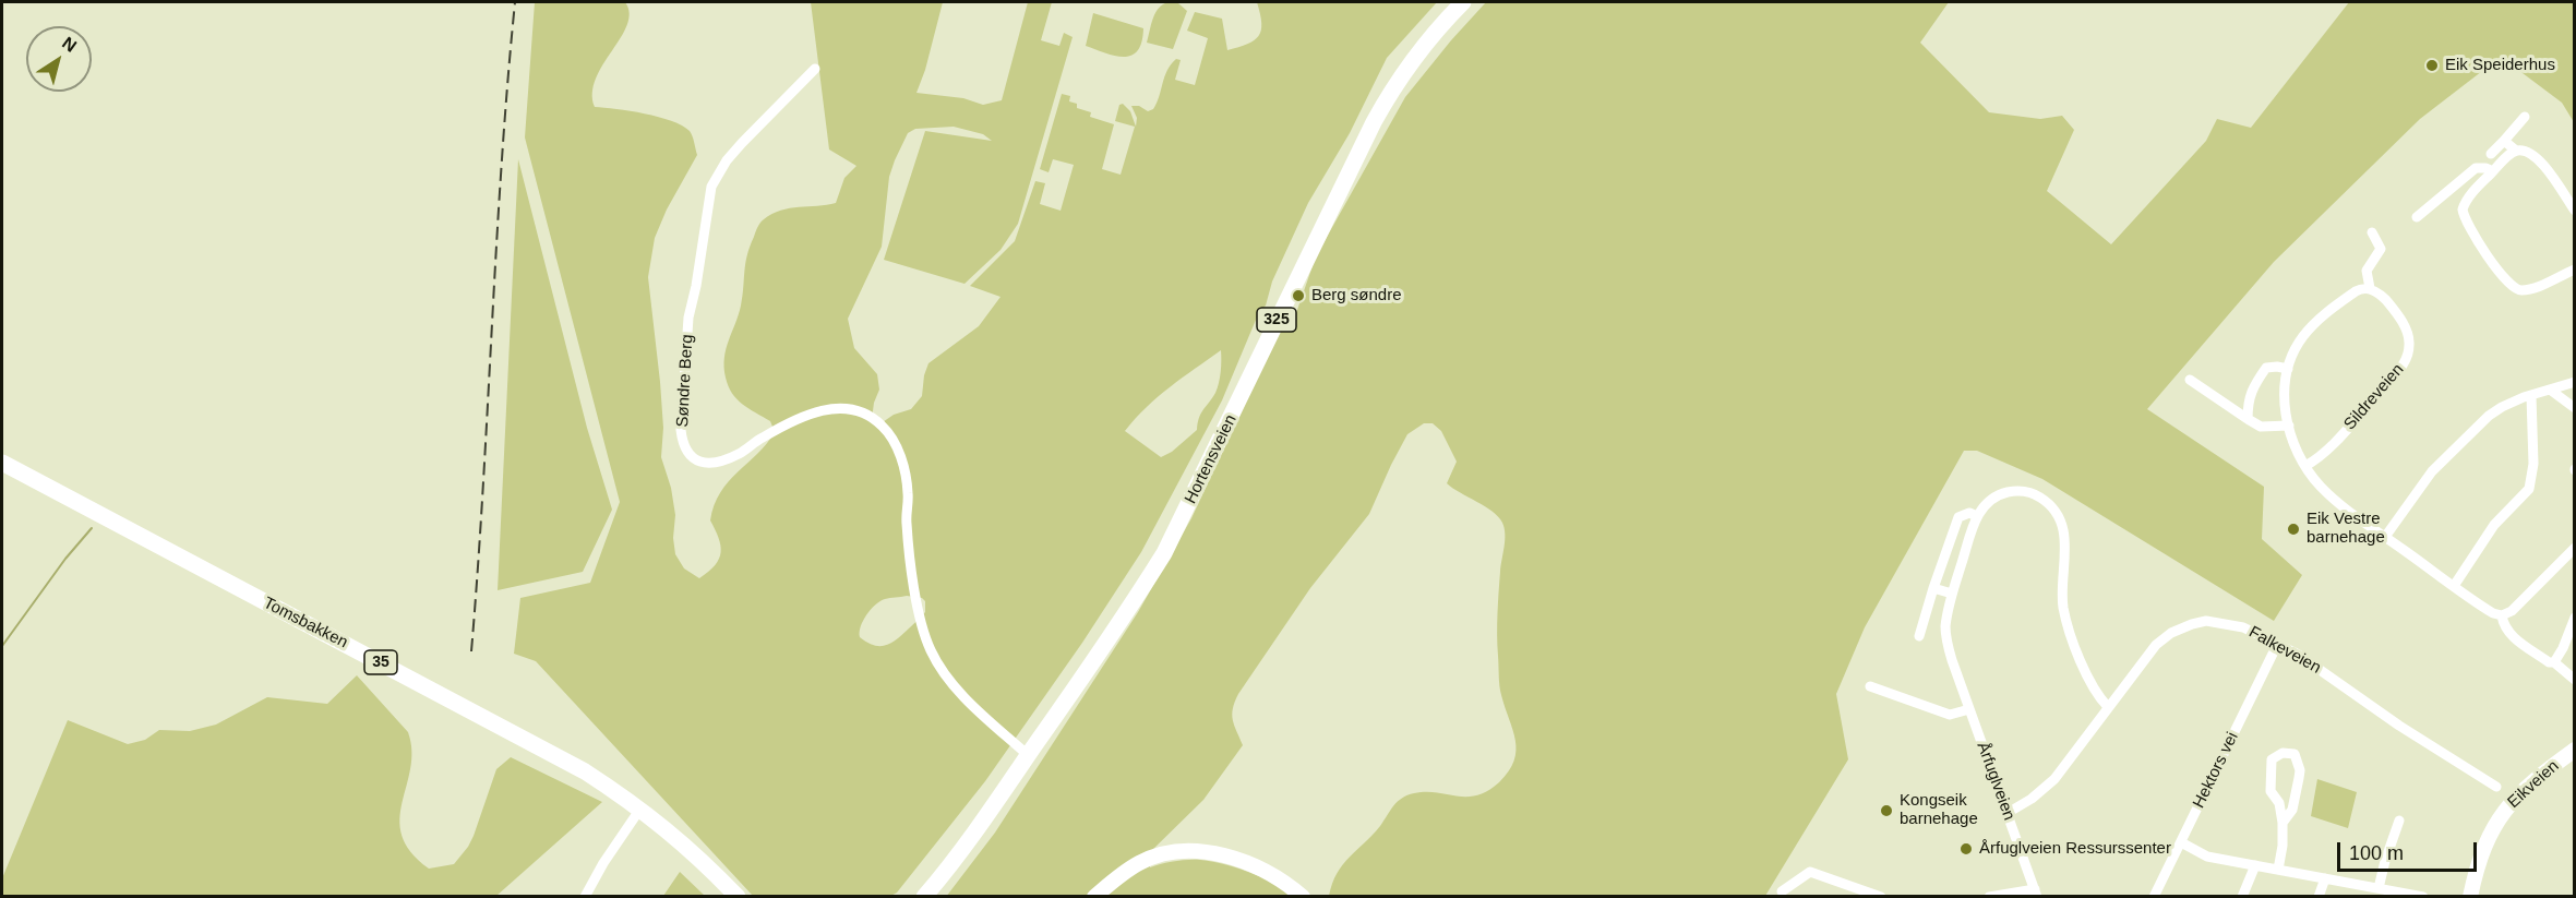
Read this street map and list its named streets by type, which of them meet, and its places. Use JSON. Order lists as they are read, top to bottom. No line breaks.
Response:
{"streets":{"main road":["325","Hortensveien","Tomsbakken","35","Eikveien"],"street":["Søndre Berg","Sildreveien","Falkeveien","Hektors vei","Årfuglveien"]},"crossings":[["Søndre Berg","Hortensveien"],["Falkeveien","Hektors vei"],["Falkeveien","Årfuglveien"]],"places":["Eik Speiderhus","Berg søndre","Eik Vestre barnehage","Kongseik barnehage","Årfuglveien Ressurssenter"],"scale_bar":"100 m","north":"top right"}
